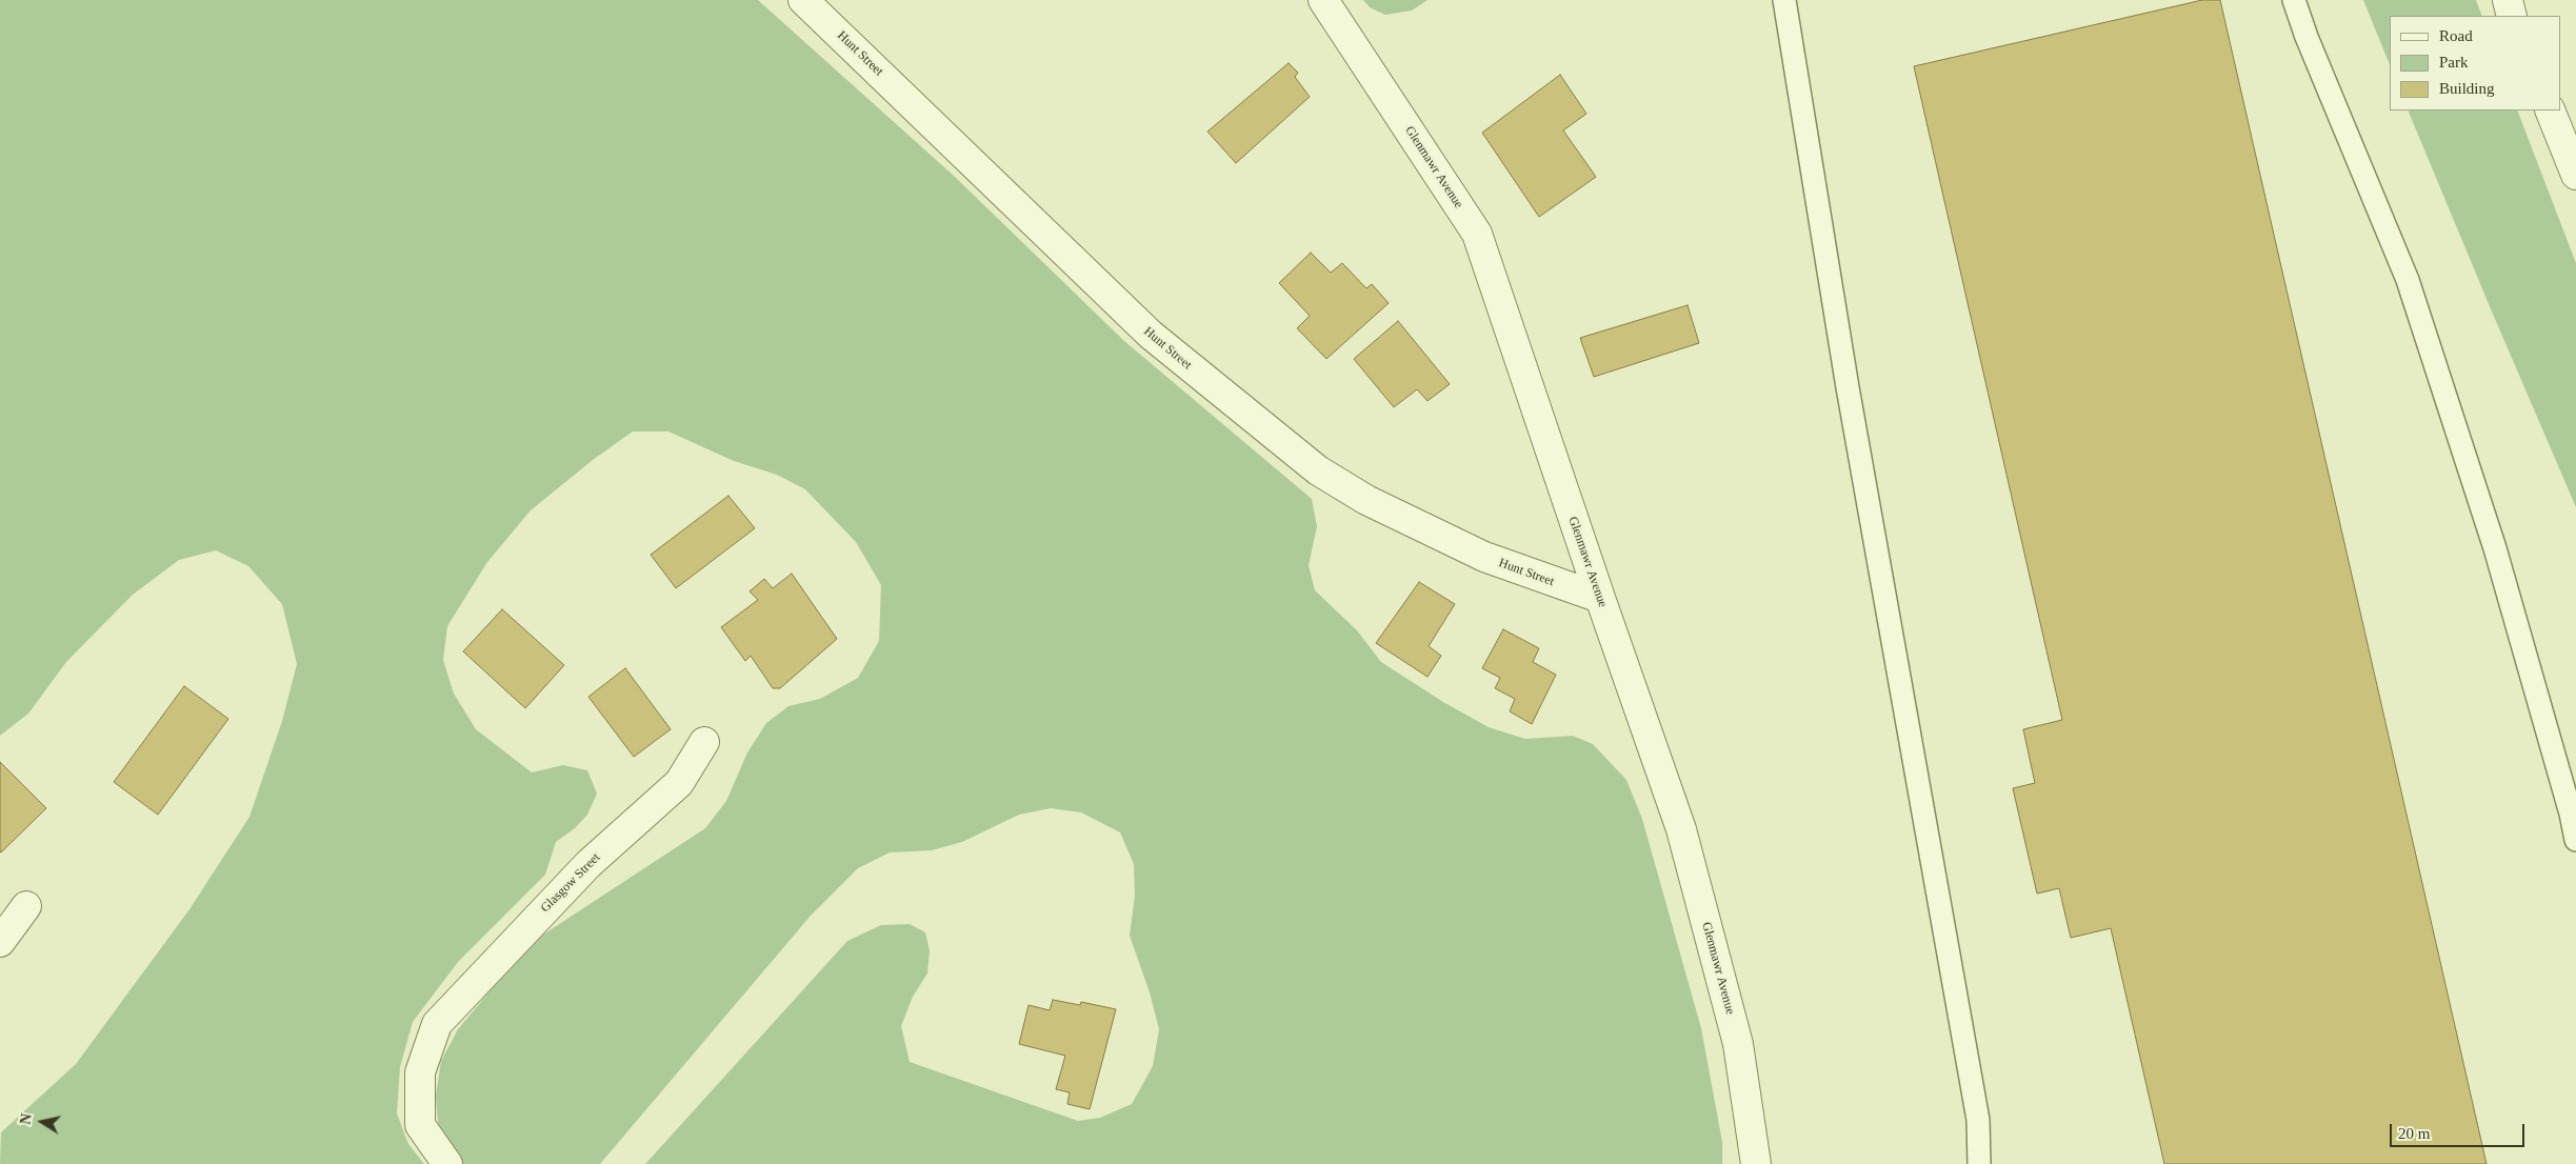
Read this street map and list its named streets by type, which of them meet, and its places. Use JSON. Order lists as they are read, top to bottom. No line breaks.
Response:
{"streets":{"street":["Hunt Street","Glenmawr Avenue","Glasgow Street"]},"crossings":[["Hunt Street","Glenmawr Avenue"]],"legend":["Road","Park","Building"],"scale_bar":"20 m","north":"left"}
